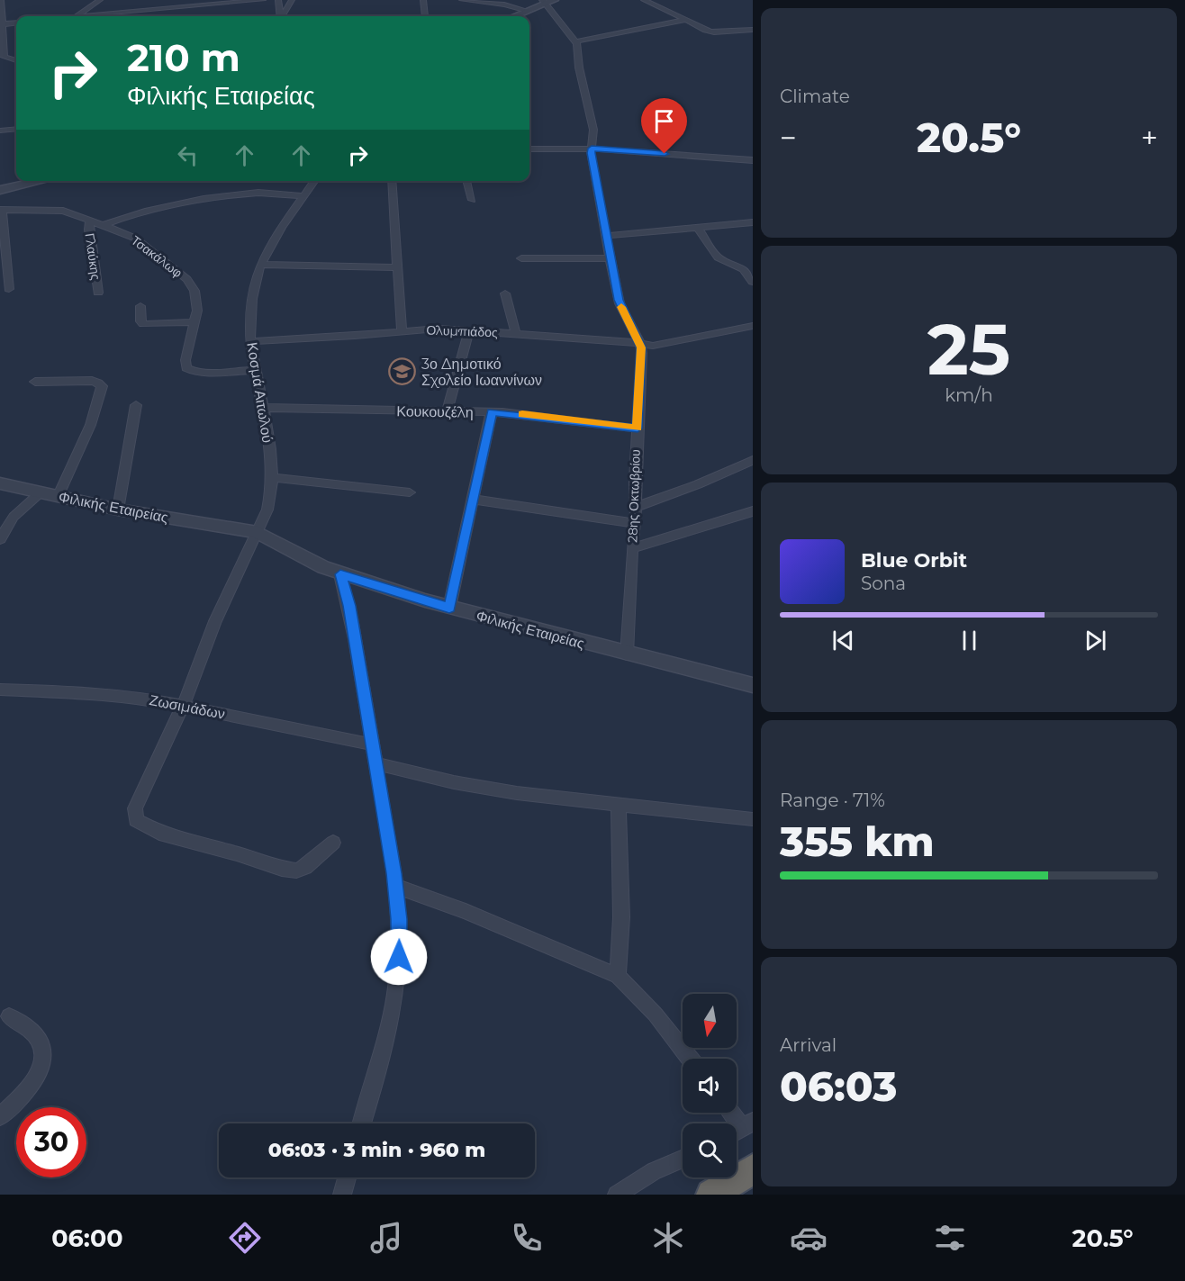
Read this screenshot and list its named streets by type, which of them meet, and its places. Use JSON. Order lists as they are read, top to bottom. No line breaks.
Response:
{"streets":{"street":["Γλαύκης","Τσακάλωφ","Ολυμπιάδος","Κοσμά Αιτωλού","Κουκουζέλη","28ης Οκτωβρίου","Φιλικής Εταιρείας","Ζωσιμάδων"]},"crossings":[["Γλαύκης","Τσακάλωφ"],["Τσακάλωφ","Κοσμά Αιτωλού"],["Ολυμπιάδος","Κοσμά Αιτωλού"],["Ολυμπιάδος","28ης Οκτωβρίου"],["Κοσμά Αιτωλού","Κουκουζέλη"],["Κοσμά Αιτωλού","Φιλικής Εταιρείας"],["Κοσμά Αιτωλού","Ζωσιμάδων"],["Κουκουζέλη","28ης Οκτωβρίου"],["28ης Οκτωβρίου","Φιλικής Εταιρείας"]],"places":{"school or university":["3ο Δημοτικό Σχολείο Ιωαννίνων"]},"north":"bottom","page":{"tile":["Climate",["25","km/h"],["Range · 71%","355 km"],["Arrival","06:03"]],"turn":["210 m","Φιλικής Εταιρείας"],"heat":["−","20.5°","+"],"song":["Blue Orbit","Sona"],"limit":"30","trip":"06:03 · 3 min · 960 m","tabs":["06:00","20.5°"]}}
